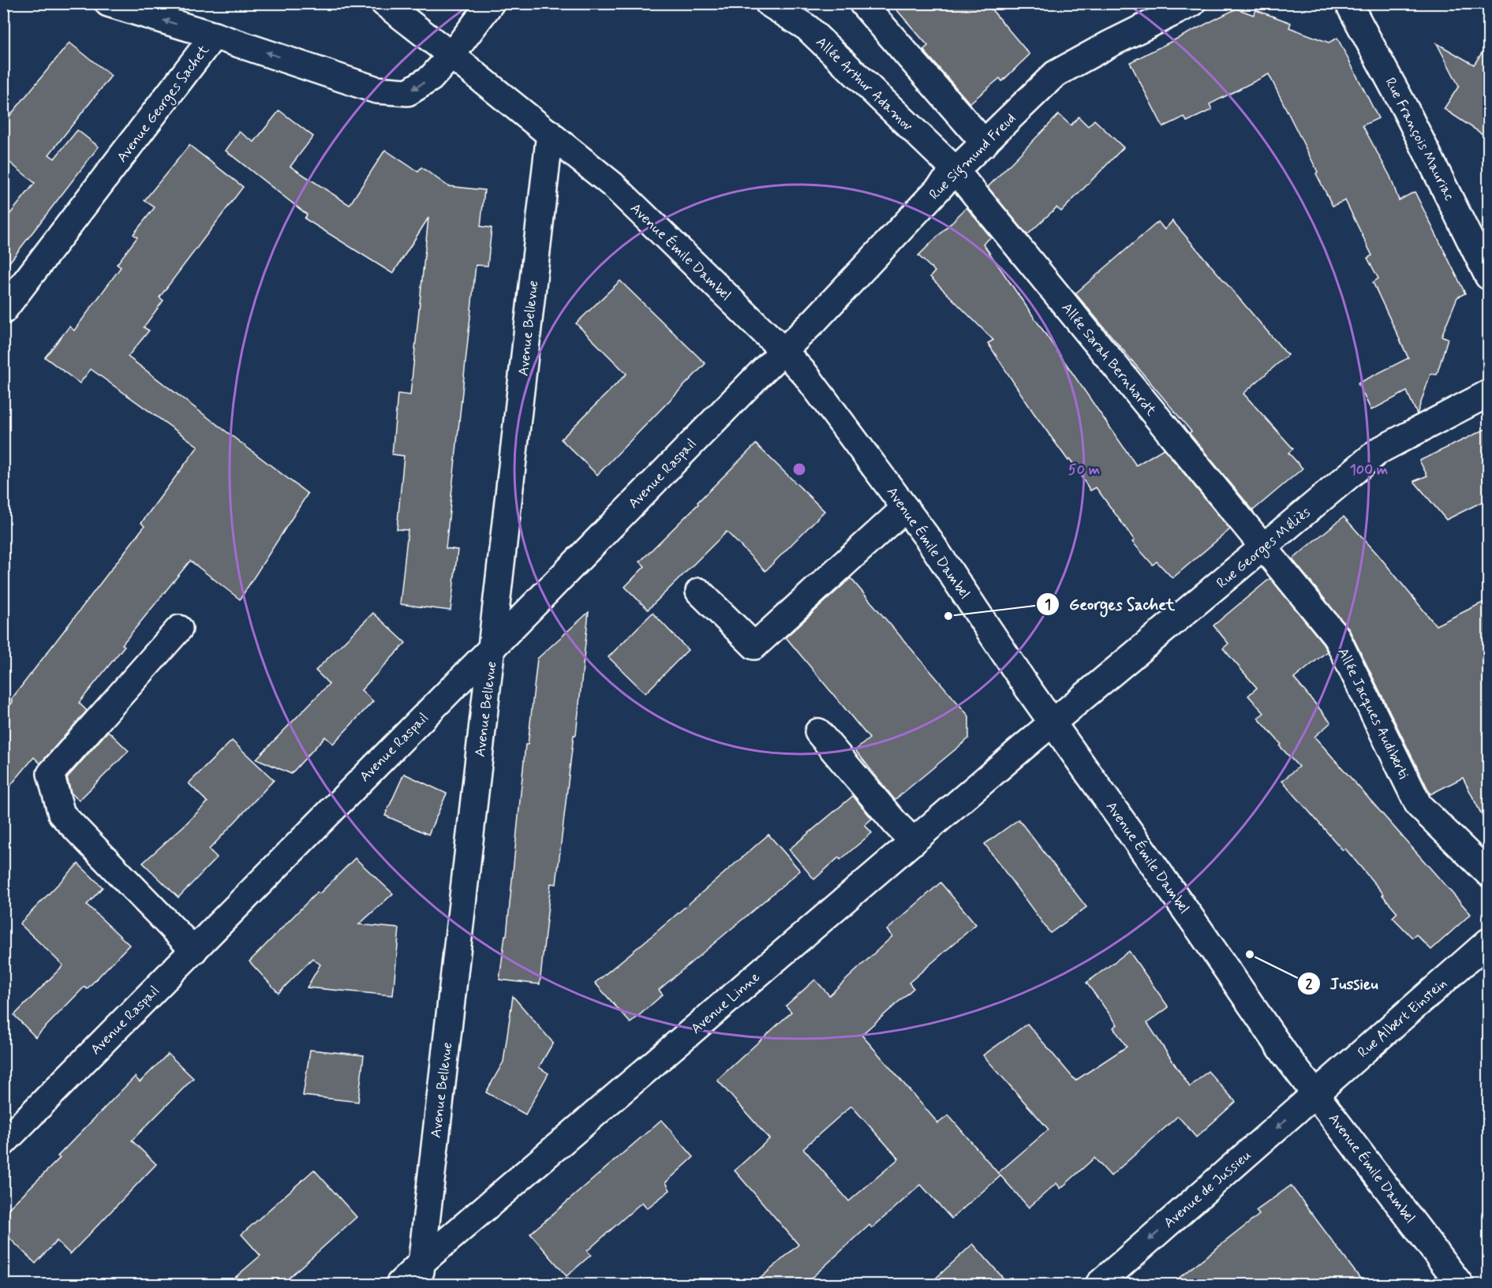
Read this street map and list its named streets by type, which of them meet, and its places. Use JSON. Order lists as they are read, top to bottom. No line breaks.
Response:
{"streets":{"street":["Allée Arthur Adamov","Avenue Georges Sachet","Rue François Mauriac","Rue Sigmund Freud","Avenue Émile Dambel","Avenue Bellevue","Allée Sarah Bernhardt","Avenue Raspail","Rue Georges Méliès","Allée Jacques Audiberti","Avenue Linne","Rue Albert Einstein","Avenue de Jussieu"]},"crossings":[["Allée Arthur Adamov","Rue Sigmund Freud"],["Allée Arthur Adamov","Allée Sarah Bernhardt"],["Avenue Georges Sachet","Avenue Émile Dambel"],["Rue Sigmund Freud","Avenue Émile Dambel"],["Rue Sigmund Freud","Allée Sarah Bernhardt"],["Rue Sigmund Freud","Avenue Raspail"],["Avenue Émile Dambel","Avenue Bellevue"],["Avenue Émile Dambel","Avenue Raspail"],["Avenue Émile Dambel","Rue Georges Méliès"],["Avenue Émile Dambel","Avenue Linne"],["Avenue Émile Dambel","Rue Albert Einstein"],["Avenue Émile Dambel","Avenue de Jussieu"],["Avenue Bellevue","Avenue Raspail"],["Avenue Bellevue","Avenue Linne"],["Allée Sarah Bernhardt","Rue Georges Méliès"],["Allée Sarah Bernhardt","Allée Jacques Audiberti"],["Rue Georges Méliès","Allée Jacques Audiberti"],["Rue Georges Méliès","Avenue Linne"],["Rue Albert Einstein","Avenue de Jussieu"]],"one_way":["Avenue Georges Sachet","Avenue de Jussieu"],"places":["Georges Sachet","Jussieu"],"rings":["50 m","100 m"]}
